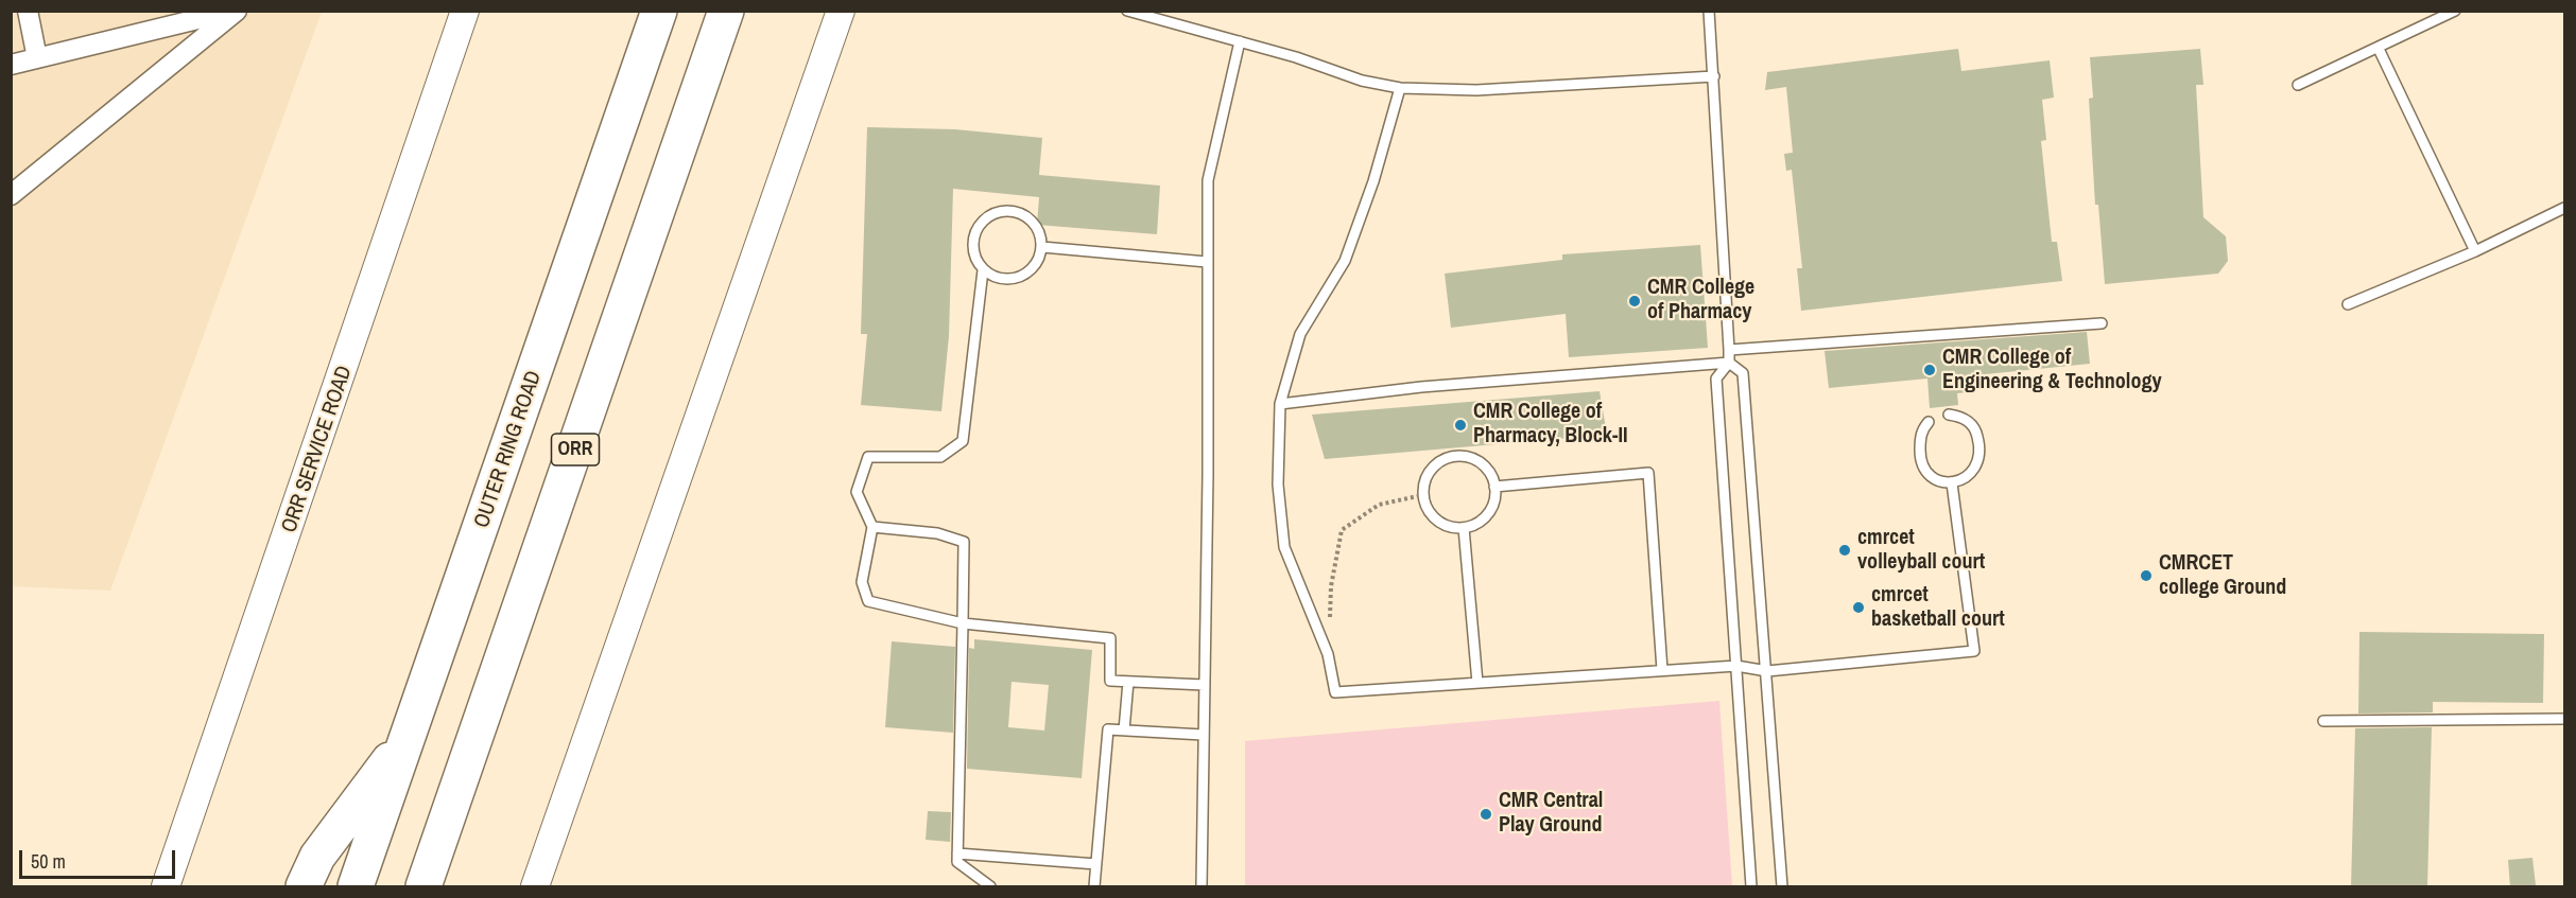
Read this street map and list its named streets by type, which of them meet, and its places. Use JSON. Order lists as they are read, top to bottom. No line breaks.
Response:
{"streets":{"highway":["OUTER RING ROAD","ORR"],"main road":["ORR SERVICE ROAD"]},"places":["CMR College of Pharmacy","CMR College of Engineering & Technology","CMR College of Pharmacy, Block-II","cmrcet volleyball court","CMRCET college Ground","cmrcet basketball court","CMR Central Play Ground"],"scale_bar":"50 m"}
